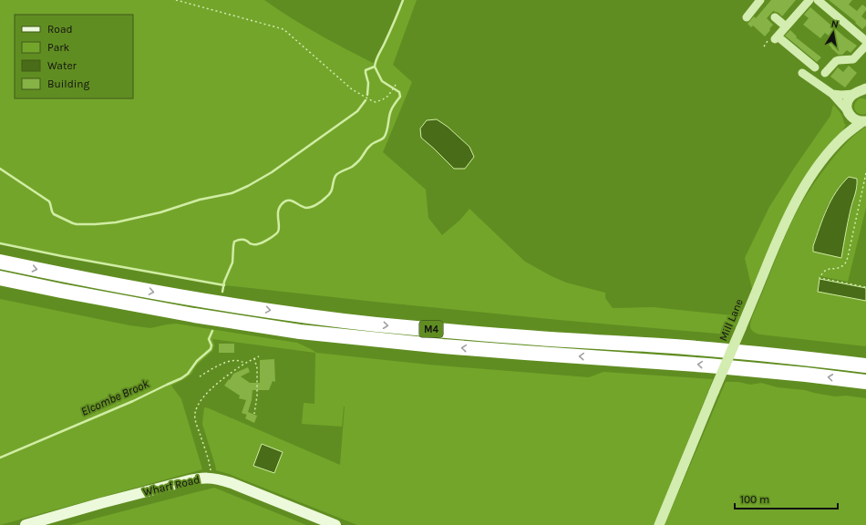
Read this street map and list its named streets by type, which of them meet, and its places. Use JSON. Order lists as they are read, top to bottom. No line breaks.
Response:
{"streets":{"highway":["M4"],"main road":["Wharf Road"],"street":["Mill Lane"]},"water":["Elcombe Brook"],"legend":["Road","Park","Water","Building"],"scale_bar":"100 m","north":"top"}
